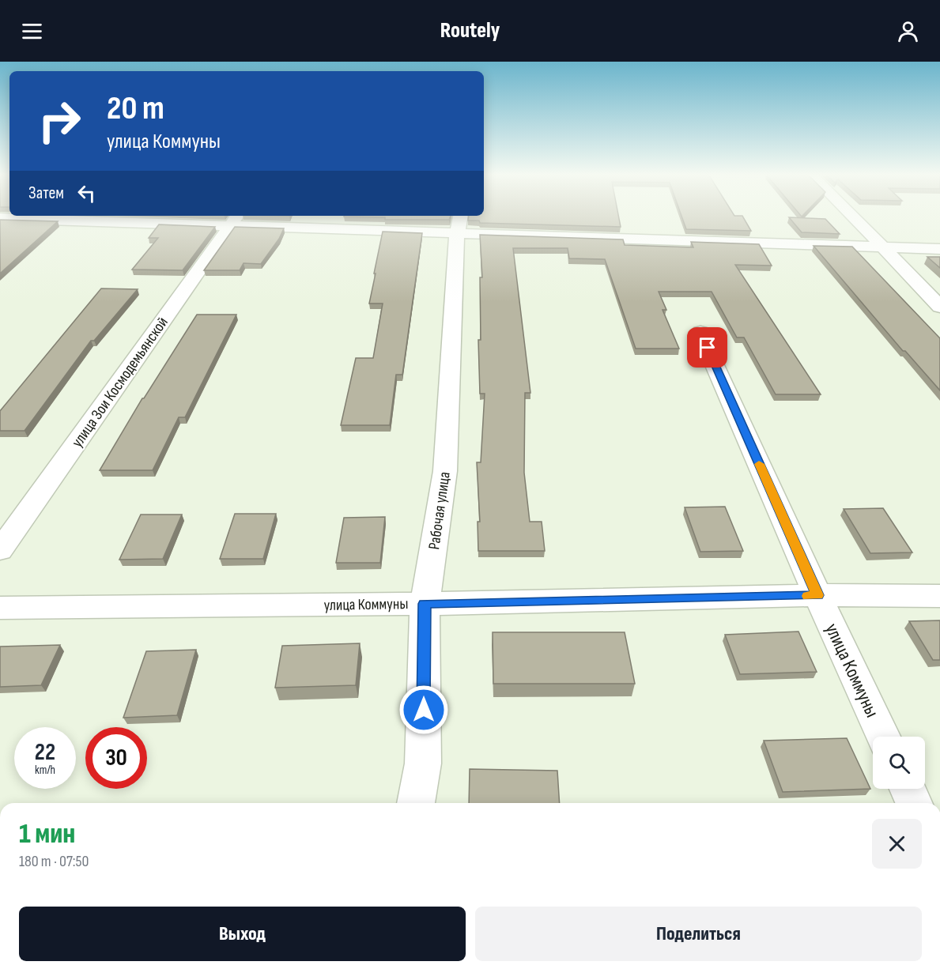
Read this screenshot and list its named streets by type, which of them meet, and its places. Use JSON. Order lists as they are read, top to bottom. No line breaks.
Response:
{"streets":{"street":["улица Зои Космодемьянской","Рабочая улица","улица Коммуны"]},"crossings":[["Рабочая улица","улица Коммуны"]],"page":{"header":"Routely","turn":["20 m","улица Коммуны"],"then":"Затем","speed":"22 km/h","limit":"30","heading":["1 мин","180 m · 07:50"],"buttons":["Выход","Поделиться"]}}
